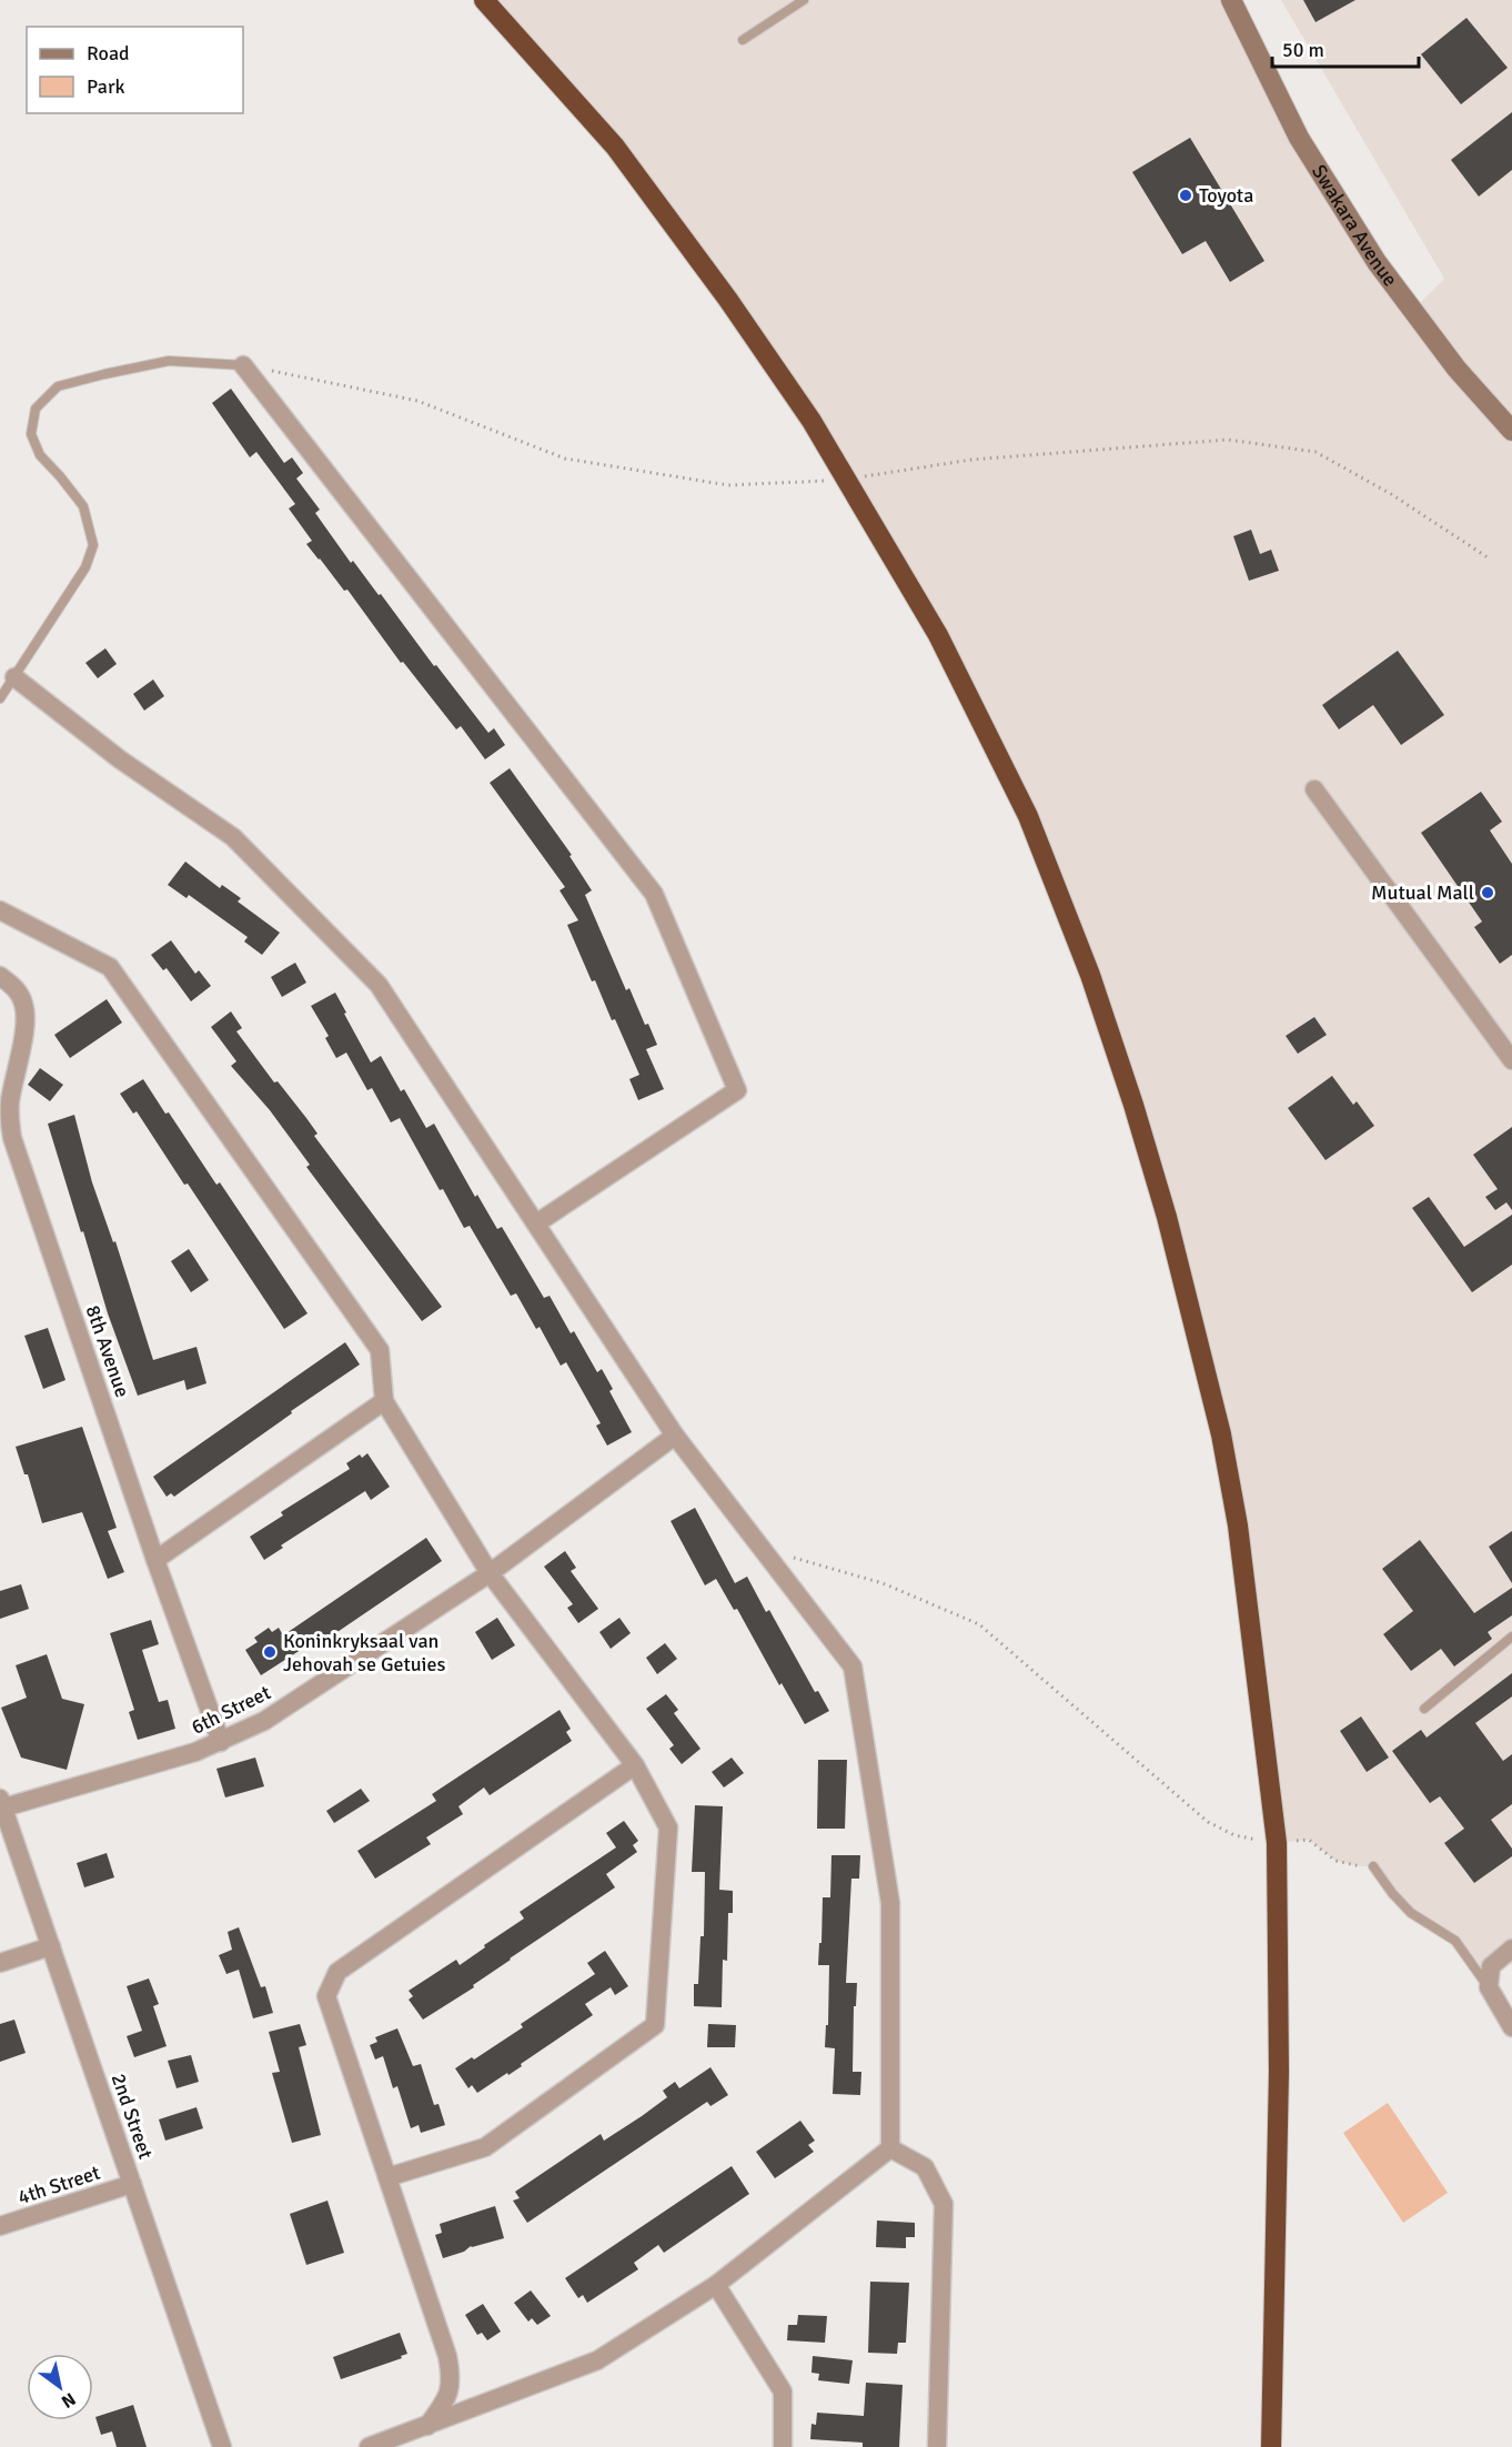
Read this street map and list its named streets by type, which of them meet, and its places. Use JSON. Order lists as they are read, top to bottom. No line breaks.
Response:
{"streets":{"street":["Swakara Avenue","8th Avenue","6th Street","2nd Street","4th Street"]},"crossings":[["8th Avenue","6th Street"],["6th Street","2nd Street"],["2nd Street","4th Street"]],"places":["Toyota","Mutual Mall","Koninkryksaal van Jehovah se Getuies"],"legend":["Road","Park"],"scale_bar":"50 m","north":"bottom right"}
